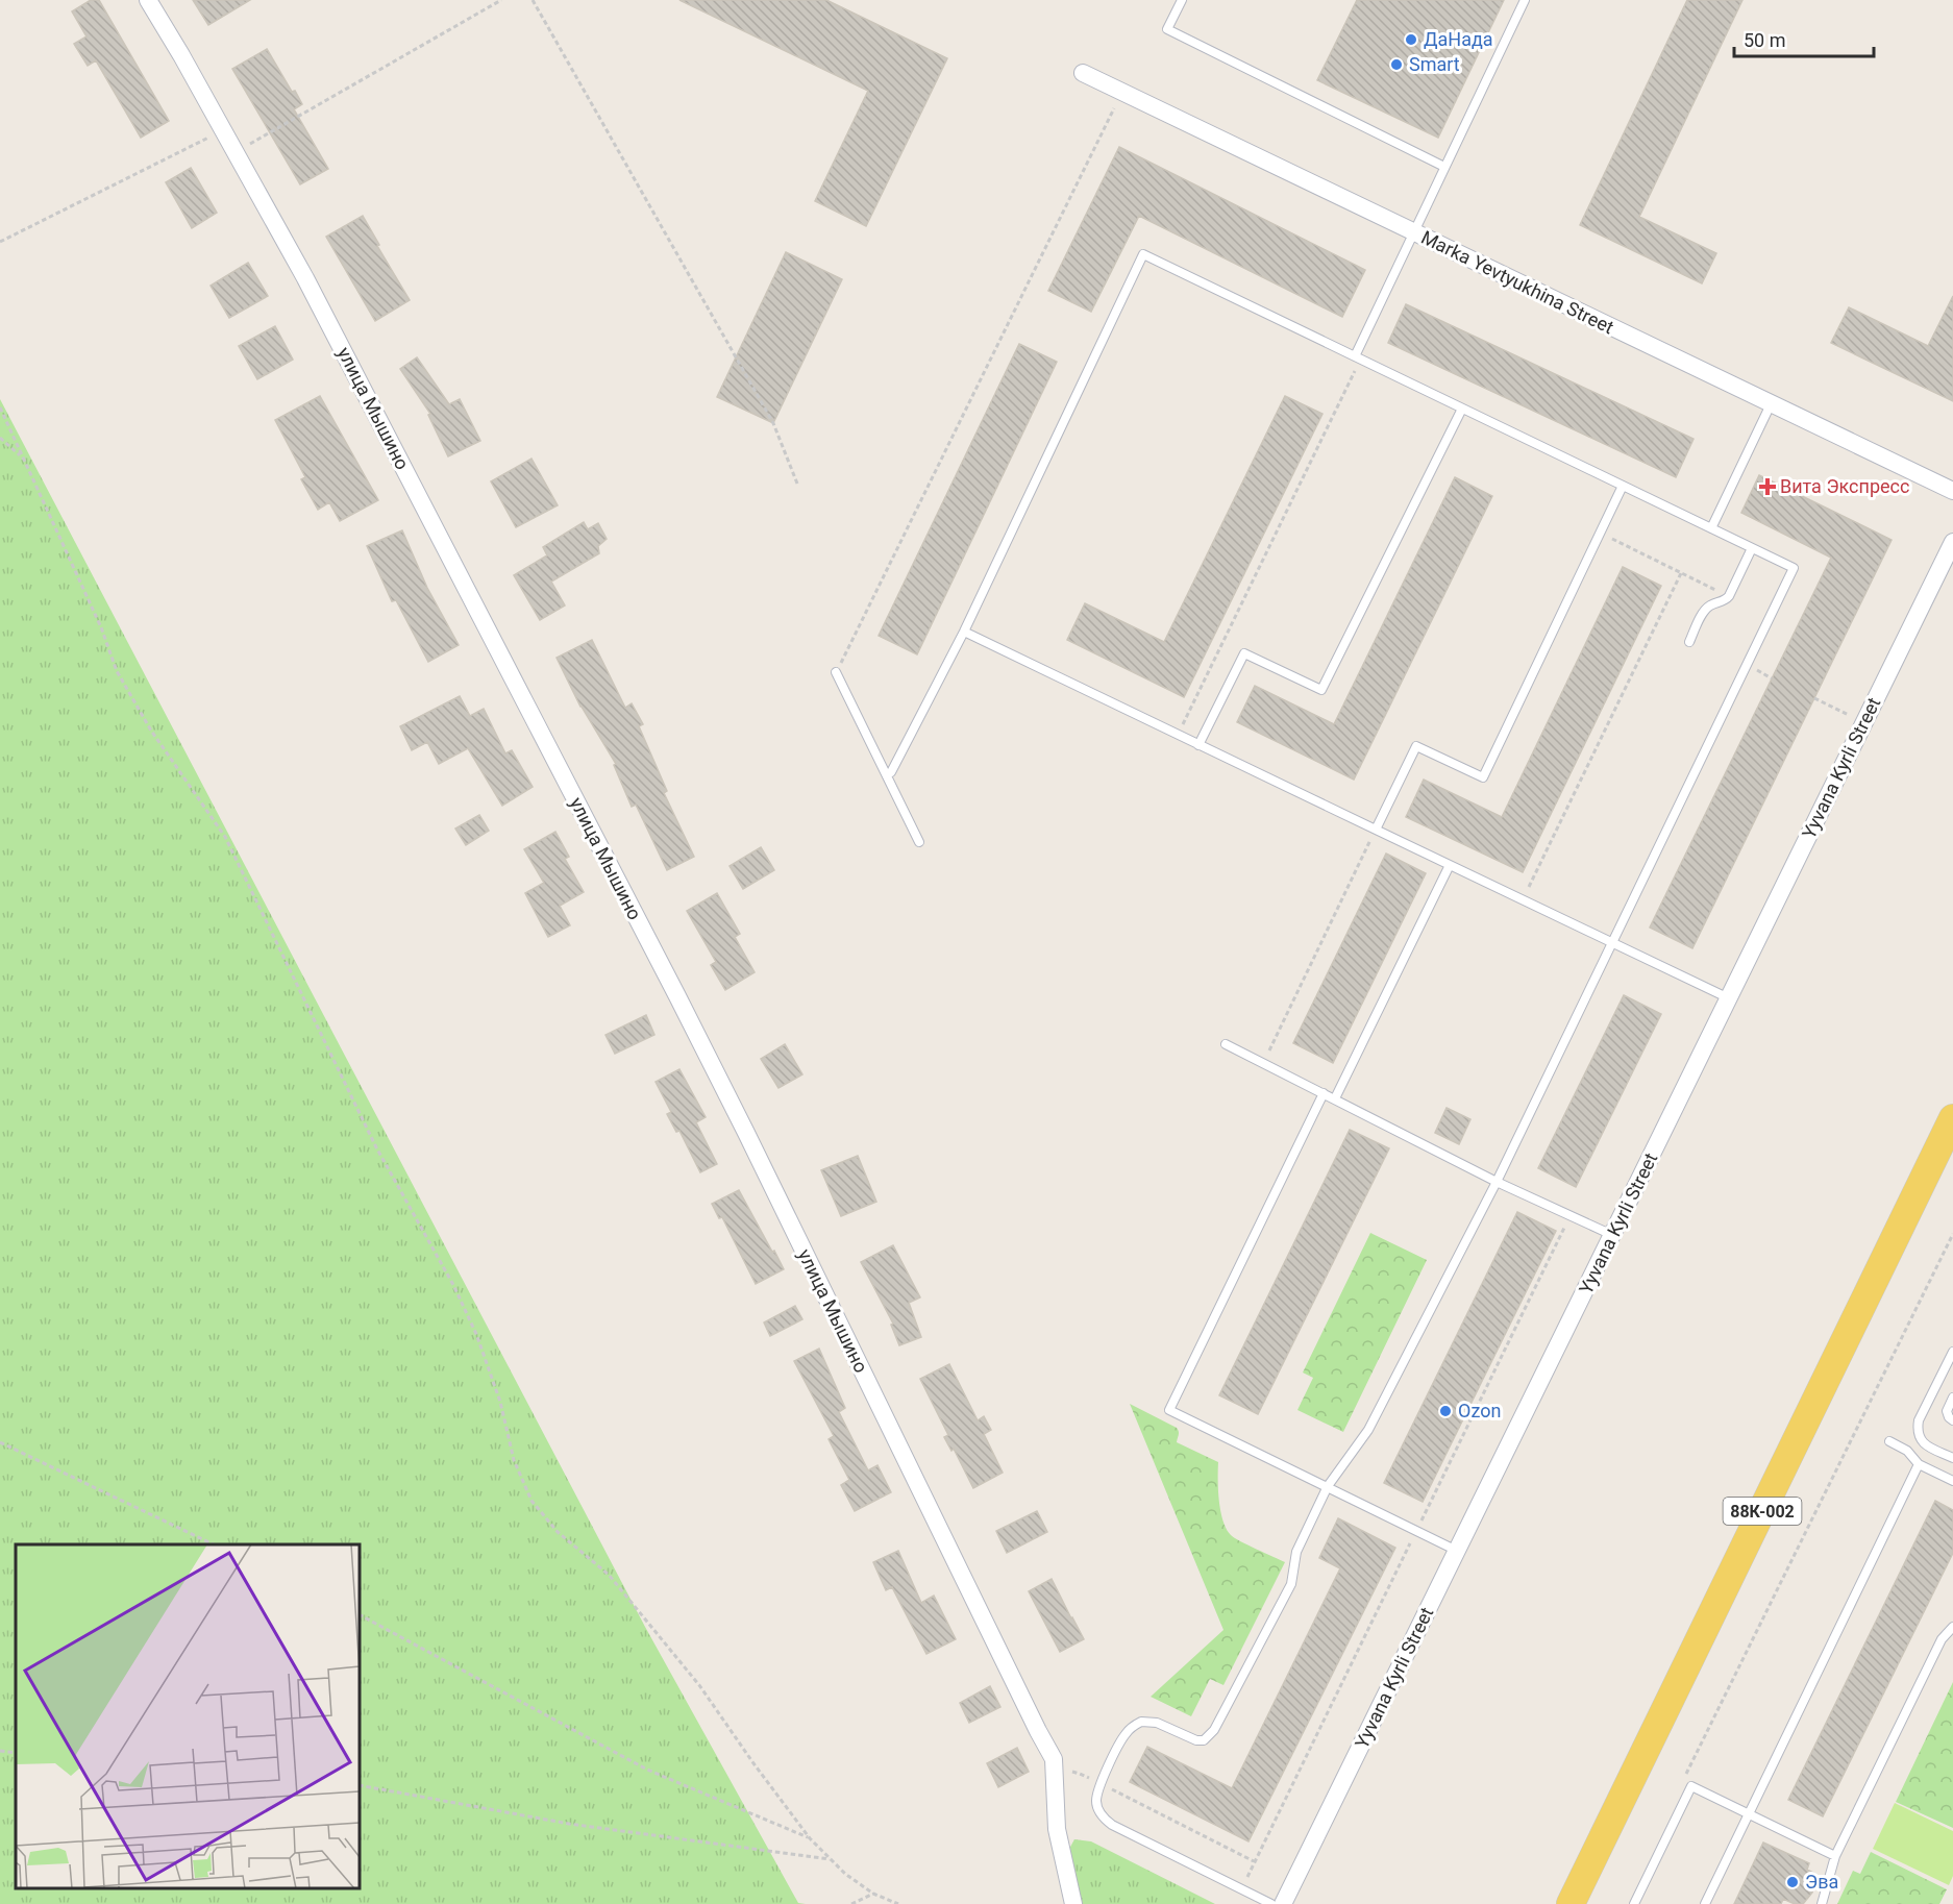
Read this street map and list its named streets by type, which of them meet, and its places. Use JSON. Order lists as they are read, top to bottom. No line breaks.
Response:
{"streets":{"main road":["88К-002"],"street":["Marka Yevtyukhina Street","улица Мышино","Yyvana Kyrli Street"]},"places":{"other":["ДаНада","Smart","Ozon","Эва"],"health":["Вита Экспресс"]},"scale_bar":"50 m"}
